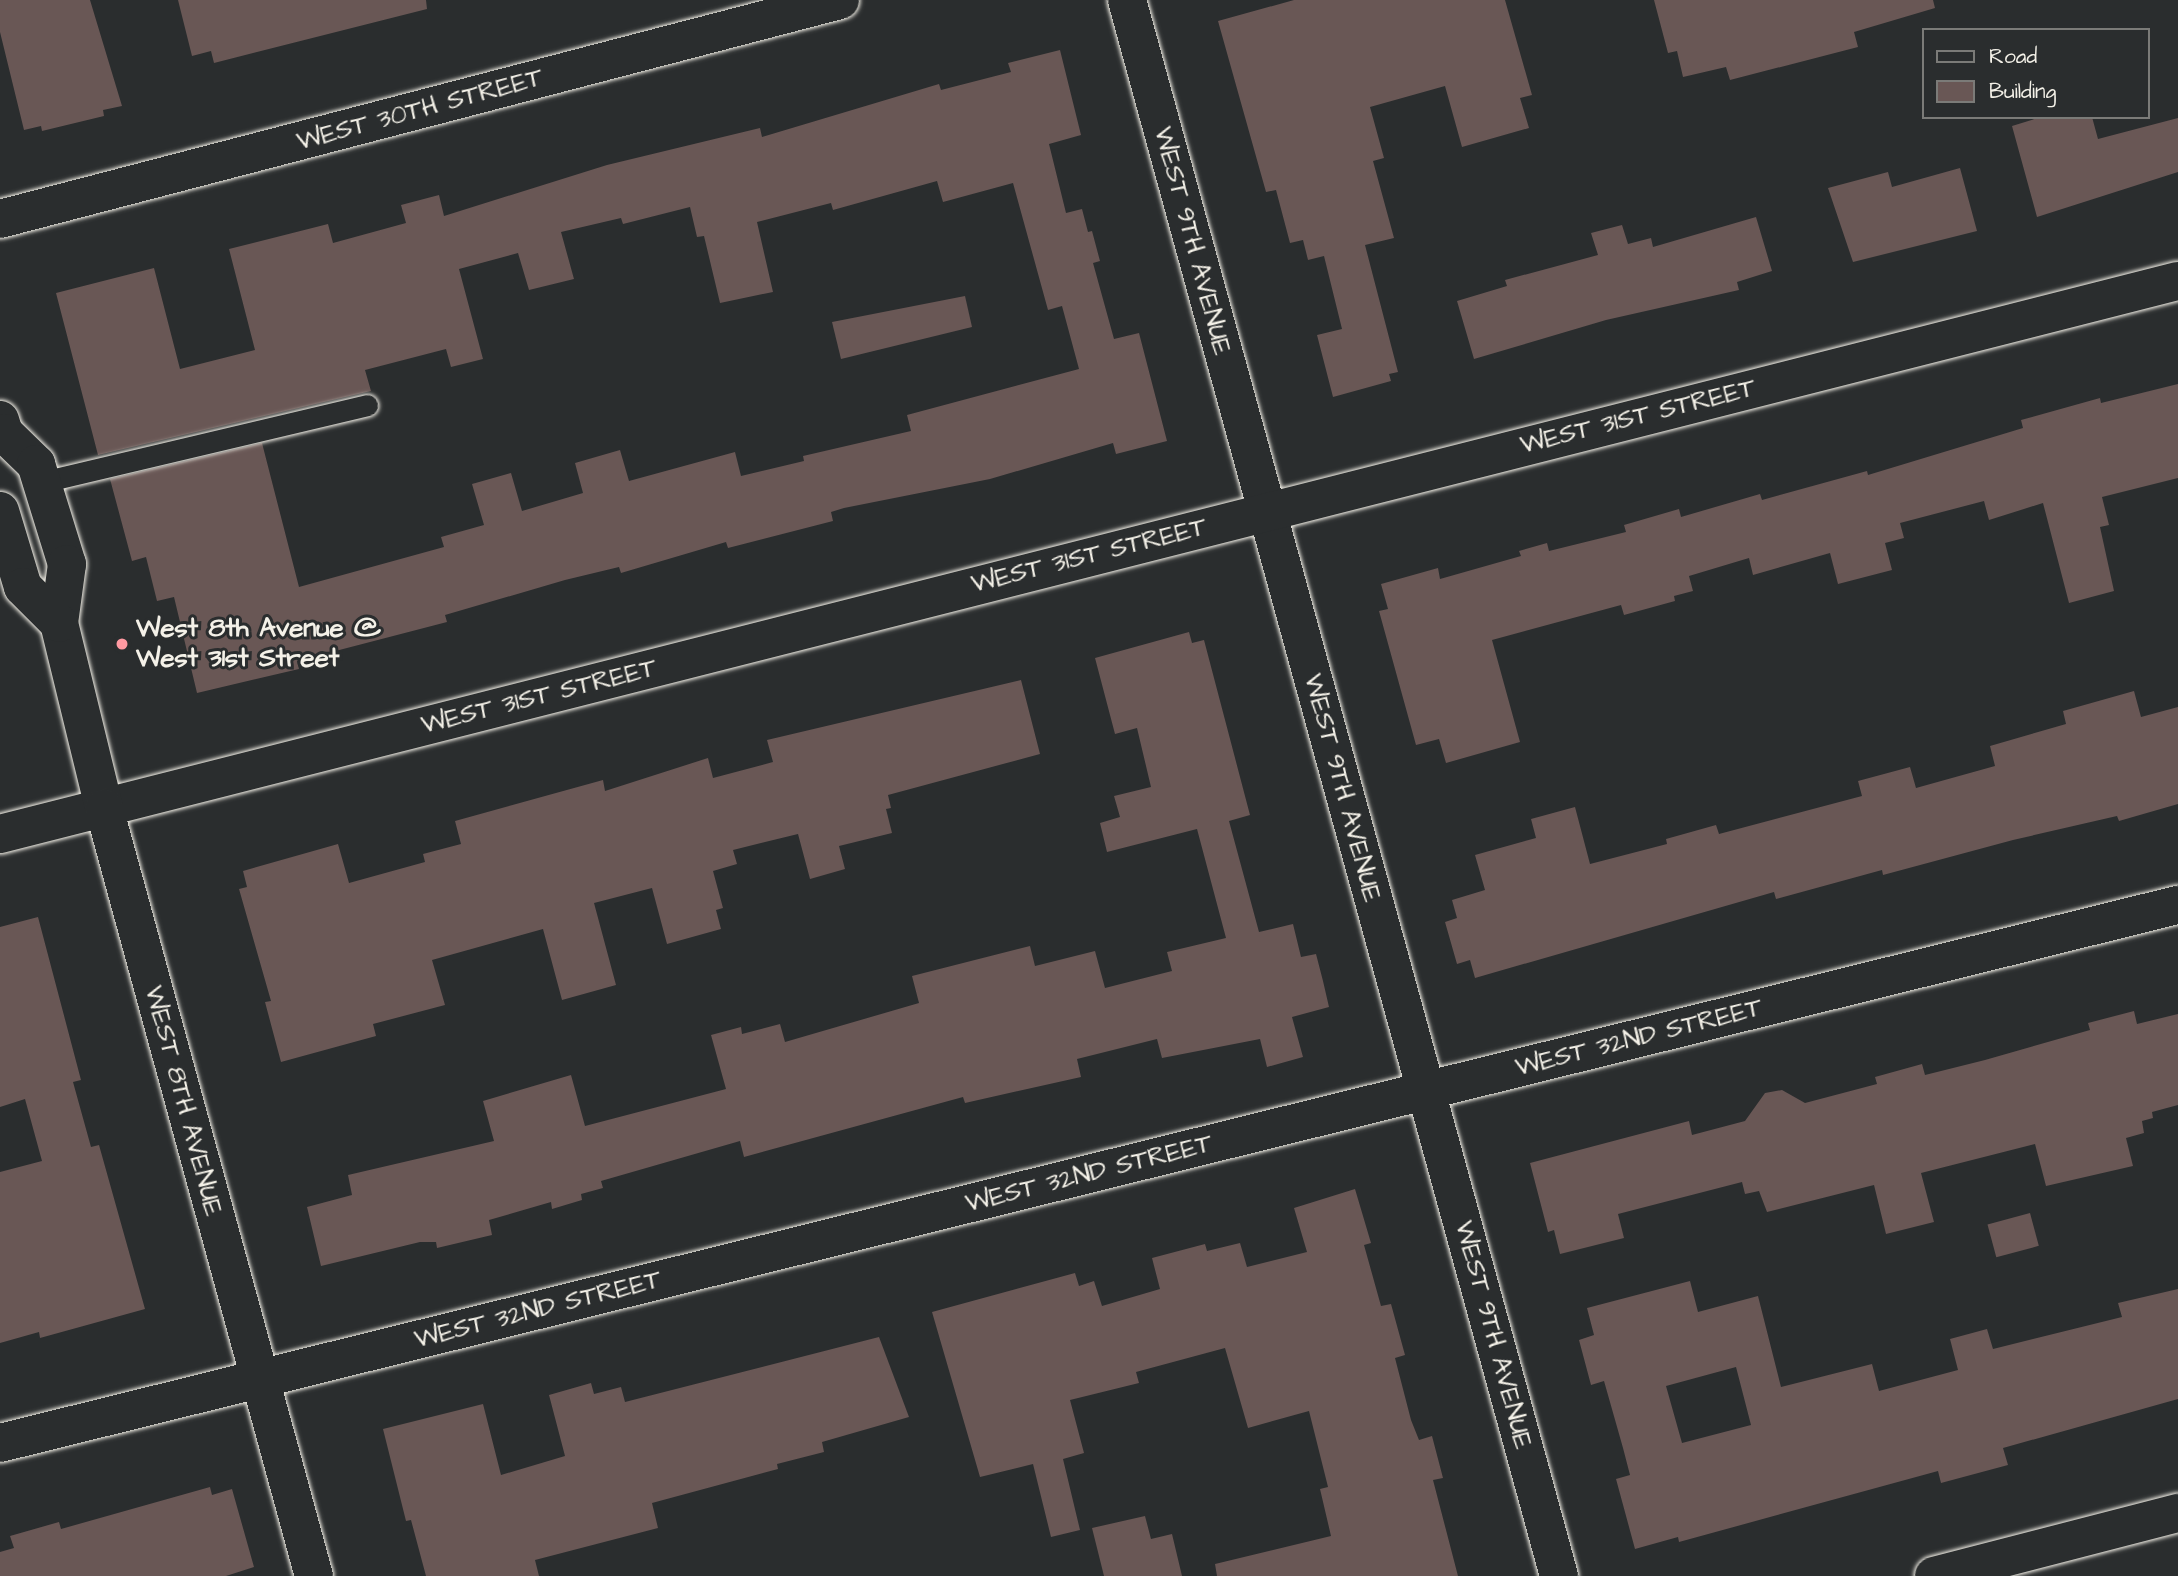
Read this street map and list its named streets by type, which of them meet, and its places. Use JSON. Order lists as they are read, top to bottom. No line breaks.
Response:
{"streets":{"street":["WEST 30TH STREET","WEST 9TH AVENUE","WEST 31ST STREET","WEST 32ND STREET","WEST 8TH AVENUE"]},"crossings":[["WEST 9TH AVENUE","WEST 31ST STREET"],["WEST 9TH AVENUE","WEST 32ND STREET"],["WEST 31ST STREET","WEST 8TH AVENUE"],["WEST 32ND STREET","WEST 8TH AVENUE"]],"places":["West 8th Avenue @ West 31st Street"],"legend":["Road","Building"]}
